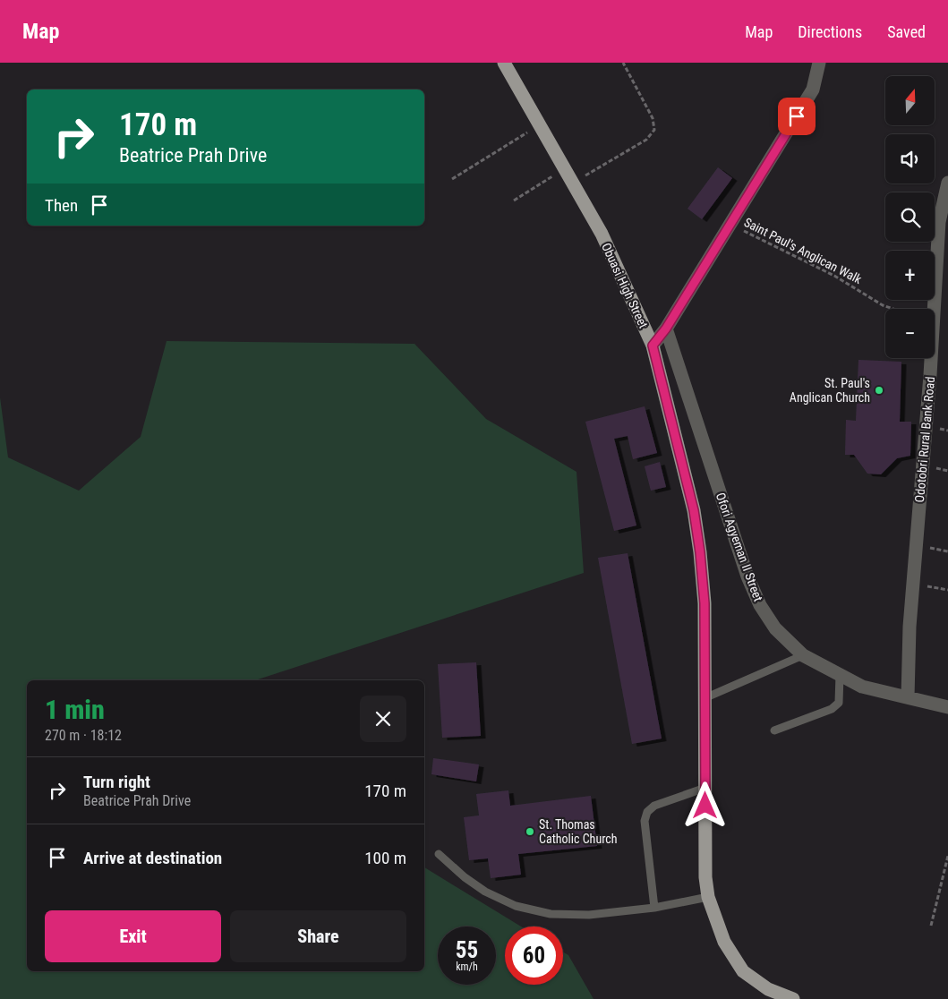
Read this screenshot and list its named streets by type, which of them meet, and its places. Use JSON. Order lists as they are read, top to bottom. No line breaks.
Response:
{"streets":{"main road":["Obuasi High Street"],"street":["Odotobri Rural Bank Road","Ofori Agyeman II Street"],"path":["Saint Paul's Anglican Walk"]},"crossings":[["Odotobri Rural Bank Road","Ofori Agyeman II Street"]],"places":["St. Paul's Anglican Church","St. Thomas Catholic Church"],"north":"top","page":{"header":"Map","nav":["Map","Directions","Saved"],"map_buttons":["+","−"],"turn":["170 m","Beatrice Prah Drive"],"then":"Then","heading":["1 min","270 m · 18:12"],"list":[{"name":"Turn right","note":"Beatrice Prah Drive","value":"170 m"},{"name":"Arrive at destination","value":"100 m"}],"buttons":["Exit","Share"],"speed":"55 km/h","limit":"60"}}
